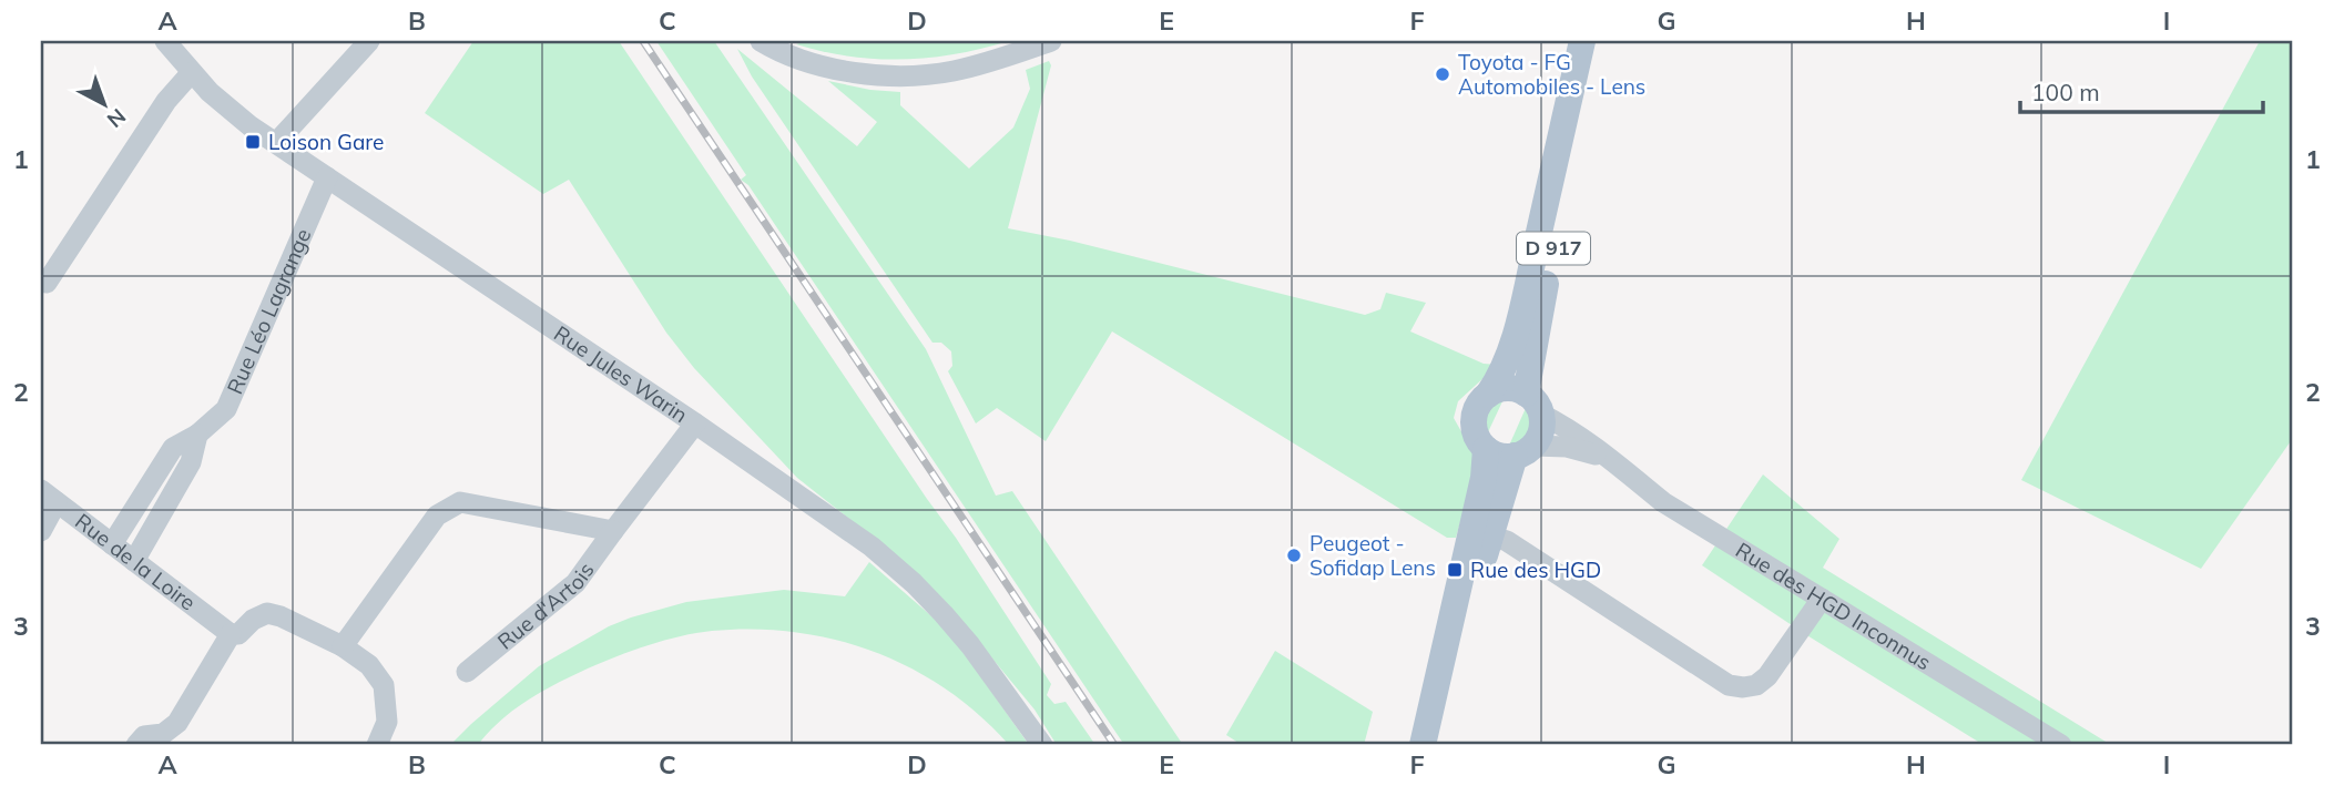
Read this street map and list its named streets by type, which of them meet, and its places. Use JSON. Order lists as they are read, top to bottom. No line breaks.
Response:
{"streets":{"main road":["D 917"],"street":["Rue Léo Lagrange","Rue Jules Warin","Rue de la Loire","Rue d'Artois","Rue des HGD Inconnus"]},"crossings":[["D 917","Rue des HGD Inconnus"],["Rue Léo Lagrange","Rue Jules Warin"],["Rue Léo Lagrange","Rue de la Loire"],["Rue Jules Warin","Rue d'Artois"]],"places":{"other":["Toyota - FG Automobiles - Lens","Peugeot - Sofidap Lens"],"transit":["Loison Gare","Rue des HGD"]},"scale_bar":"100 m","north":"bottom right","grid":{"columns":["A","B","C","D","E","F","G","H","I"],"rows":["1","2","3"]}}
